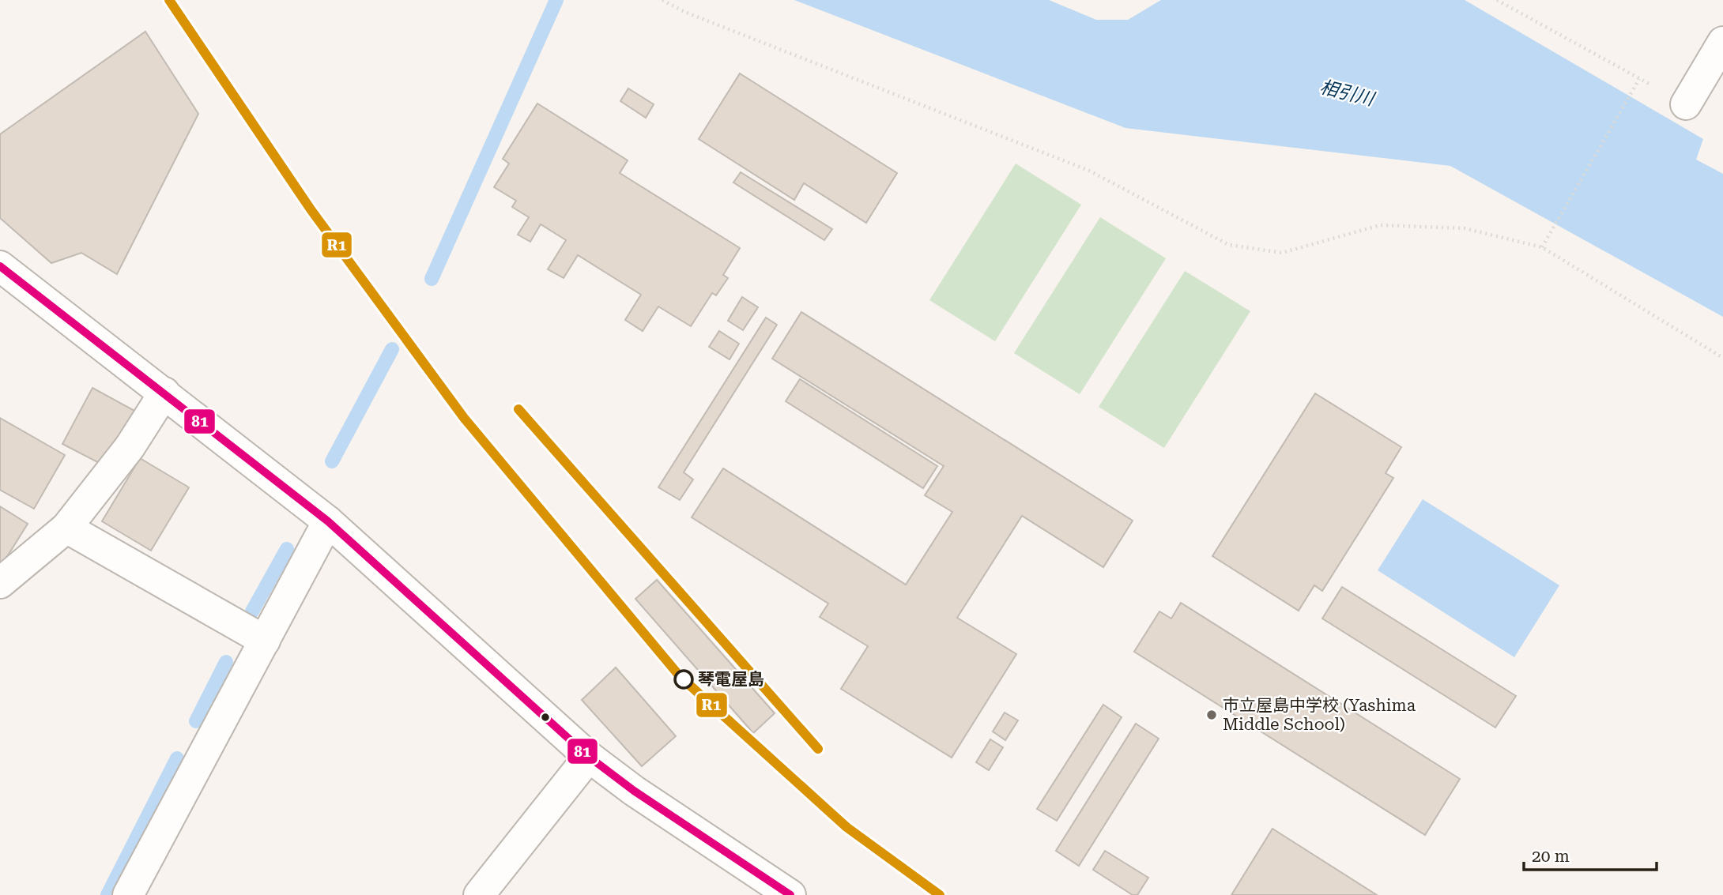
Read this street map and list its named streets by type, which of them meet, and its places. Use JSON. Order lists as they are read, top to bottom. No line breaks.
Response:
{"water":["相引川"],"places":["琴電屋島","市立屋島中学校 (Yashima Middle School)"],"lines":["transit line R1","transit line 81"],"scale_bar":"20 m"}
